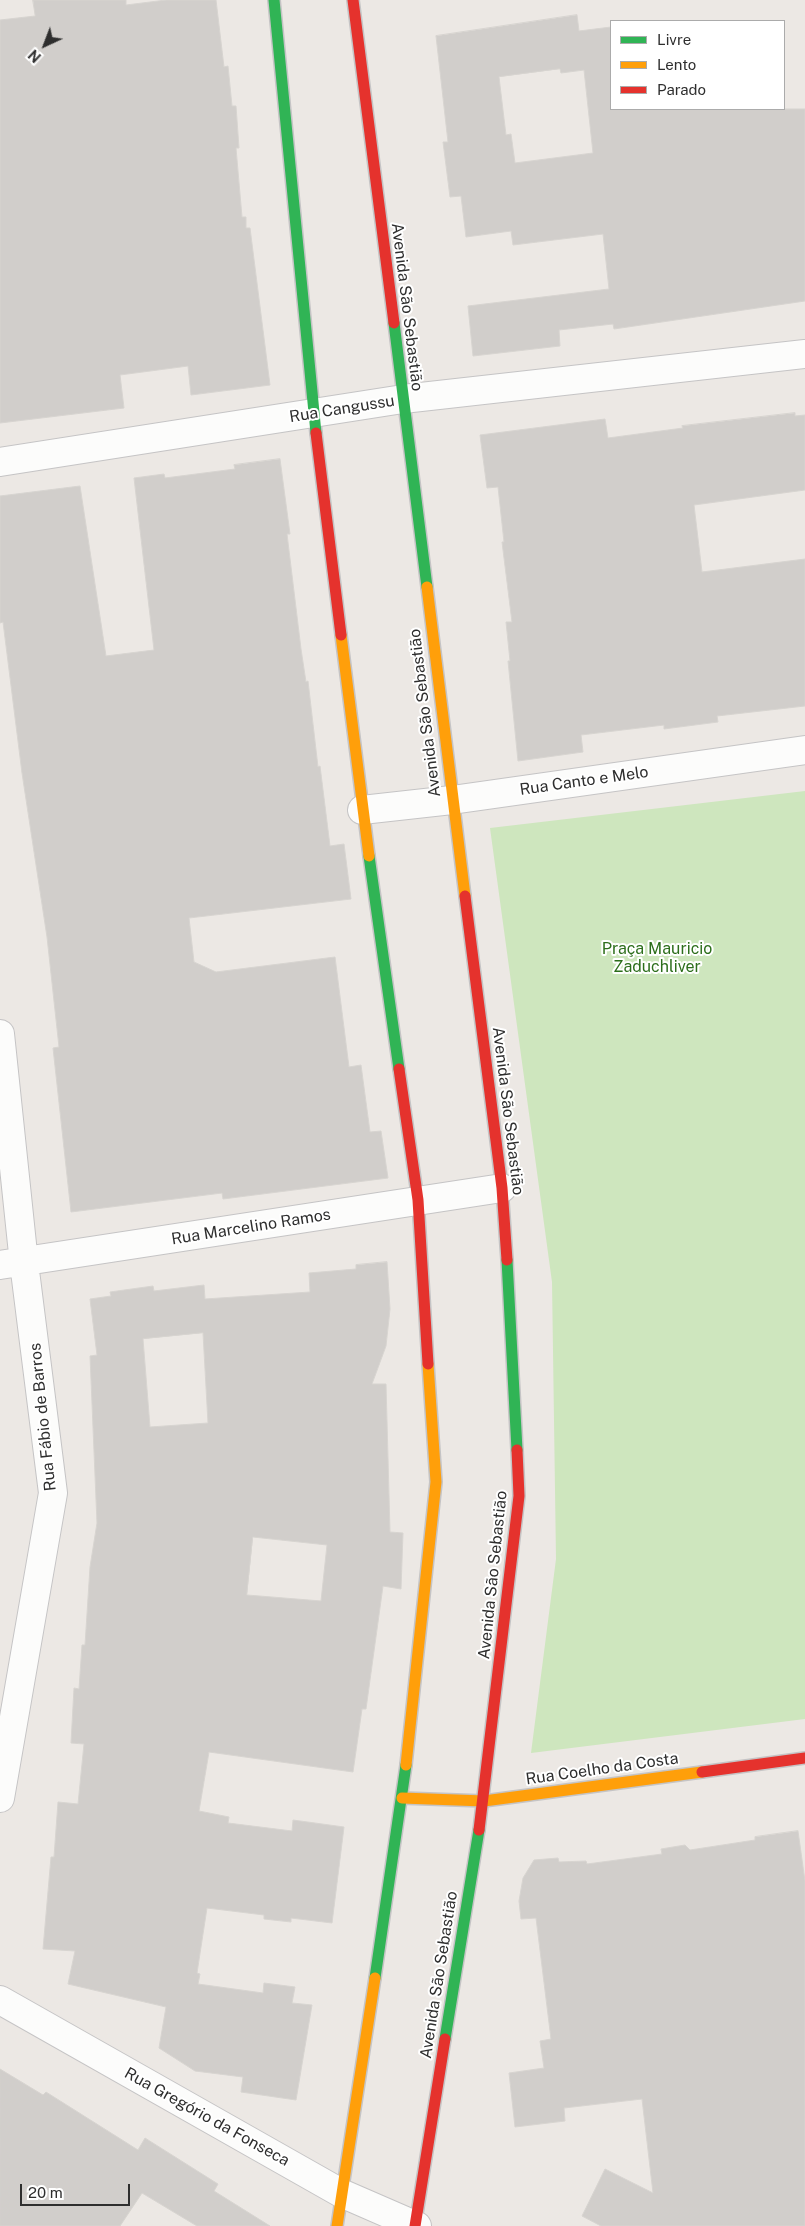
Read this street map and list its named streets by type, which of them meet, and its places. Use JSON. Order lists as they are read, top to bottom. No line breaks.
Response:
{"streets":{"street":["Avenida São Sebastião","Rua Cangussu","Rua Canto e Melo","Rua Marcelino Ramos","Rua Fábio de Barros","Rua Coelho da Costa","Rua Gregório da Fonseca"]},"crossings":[["Avenida São Sebastião","Rua Cangussu"],["Avenida São Sebastião","Rua Canto e Melo"],["Avenida São Sebastião","Rua Marcelino Ramos"],["Avenida São Sebastião","Rua Coelho da Costa"],["Avenida São Sebastião","Rua Gregório da Fonseca"],["Rua Marcelino Ramos","Rua Fábio de Barros"]],"parks":["Praça Mauricio Zaduchliver"],"legend":["Livre","Lento","Parado"],"scale_bar":"20 m","north":"bottom left"}
